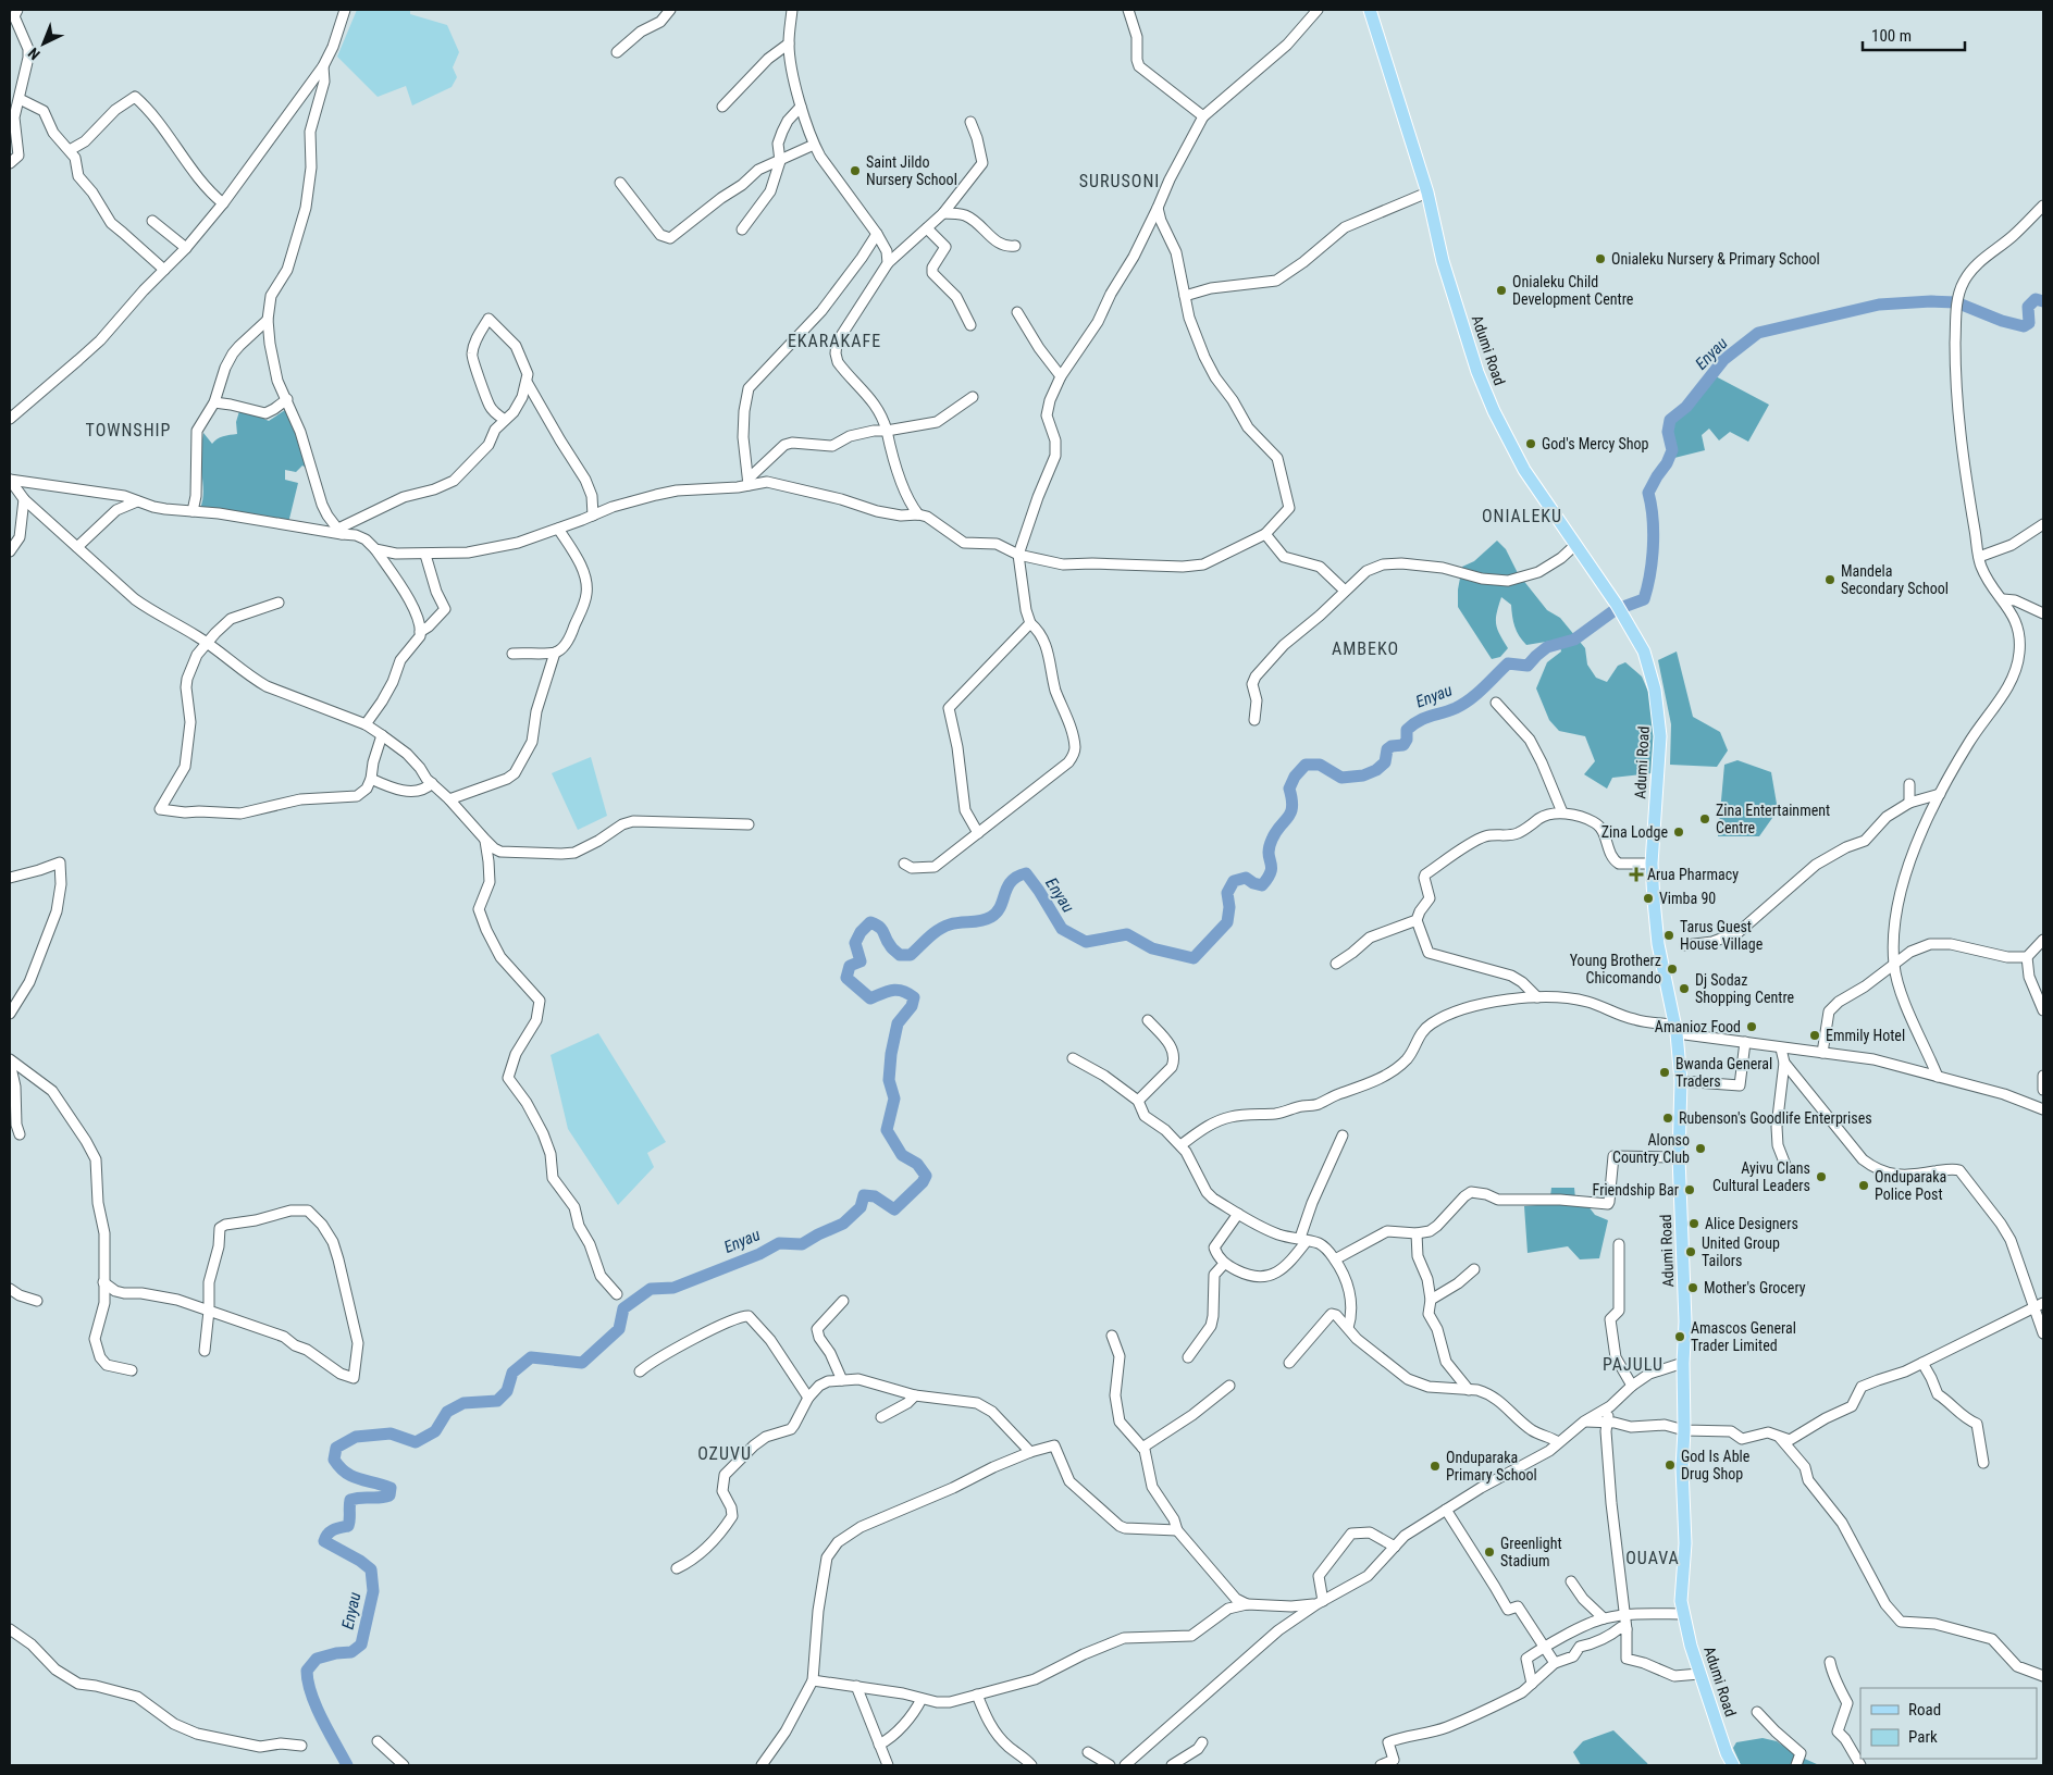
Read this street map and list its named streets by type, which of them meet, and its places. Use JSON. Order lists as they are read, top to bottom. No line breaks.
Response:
{"streets":{"main road":["Adumi Road"]},"districts":["SURUSONI","EKARAKAFE","TOWNSHIP","ONIALEKU","AMBEKO","PAJULU","OZUVU","OUAVA"],"water":["Enyau"],"places":{"other":["Saint Jildo Nursery School","Onialeku Nursery & Primary School","Onialeku Child Development Centre","God's Mercy Shop","Mandela Secondary School","Zina Entertainment Centre","Zina Lodge","Vimba 90","Tarus Guest House Village","Young Brotherz Chicomando","Dj Sodaz Shopping Centre","Amanioz Food","Emmily Hotel","Bwanda General Traders","Rubenson's Goodlife Enterprises","Alonso Country Club","Ayivu Clans Cultural Leaders","Onduparaka Police Post","Friendship Bar","Alice Designers","United Group Tailors","Mother's Grocery","Amascos General Trader Limited","God Is Able Drug Shop","Onduparaka Primary School","Greenlight Stadium"],"health":["Arua Pharmacy"]},"legend":["Road","Park"],"scale_bar":"100 m","north":"bottom left"}
